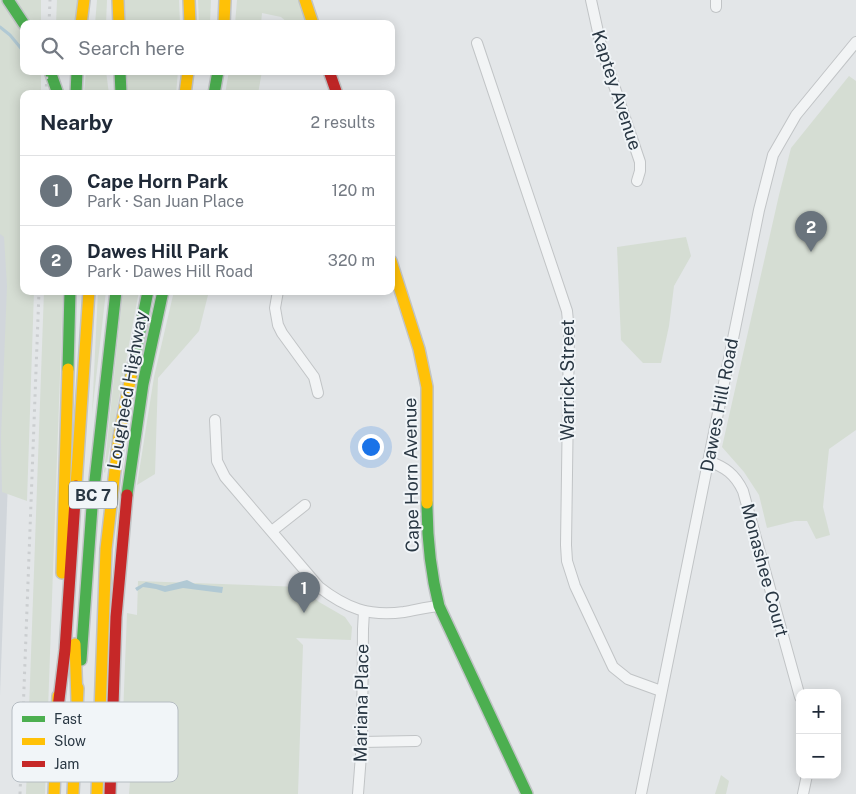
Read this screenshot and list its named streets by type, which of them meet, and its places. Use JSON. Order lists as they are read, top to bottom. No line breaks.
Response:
{"streets":{"main road":["Lougheed Highway","Cape Horn Avenue","BC 7"],"street":["Kaptey Avenue","Warrick Street","Dawes Hill Road","Monashee Court","Mariana Place"]},"crossings":[["Warrick Street","Dawes Hill Road"],["Dawes Hill Road","Monashee Court"]],"legend":["Fast","Slow","Jam"],"page":{"search":"Search here","heading":["Nearby","2 results"],"list":[{"mark":"1","name":"Cape Horn Park","note":"Park · San Juan Place","value":"120 m"},{"mark":"2","name":"Dawes Hill Park","note":"Park · Dawes Hill Road","value":"320 m"}],"pins":["2","1"],"map_buttons":["+","−"]}}
